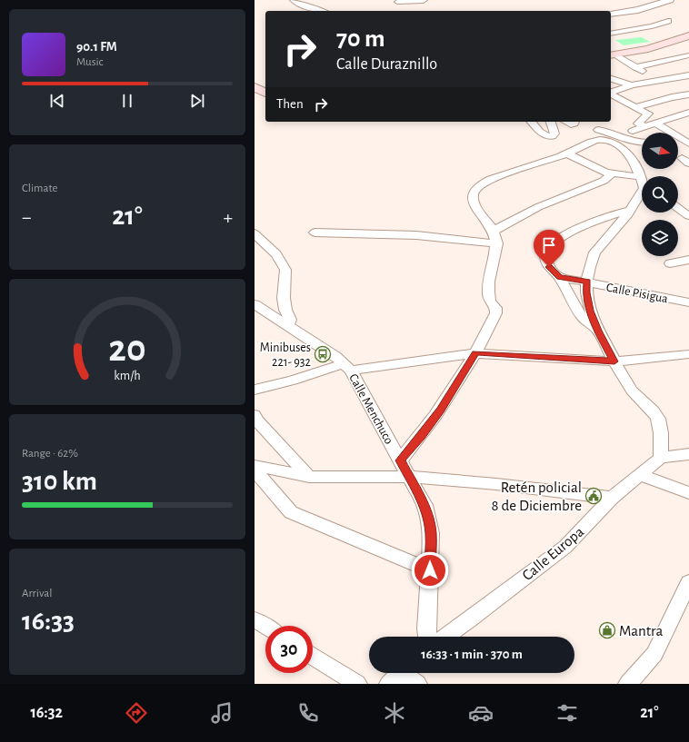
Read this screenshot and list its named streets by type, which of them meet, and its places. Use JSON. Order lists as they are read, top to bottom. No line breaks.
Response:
{"streets":{"street":["Calle Pisigua","Calle Menchuco","Calle Europa"]},"places":{"bus stop":["Minibuses 221- 932"],"public building":["Retén policial 8 de Diciembre"],"shop":["Mantra"]},"north":"right","page":{"turn":["70 m","Calle Duraznillo"],"song":["90.1 FM","Music"],"then":"Then","tile":["Climate",["Range · 62%","310 km"],["Arrival","16:33"]],"heat":["−","21°","+"],"limit":"30","trip":"16:33 · 1 min · 370 m","tabs":["16:32","21°"],"gauge":["20","km/h"]}}
